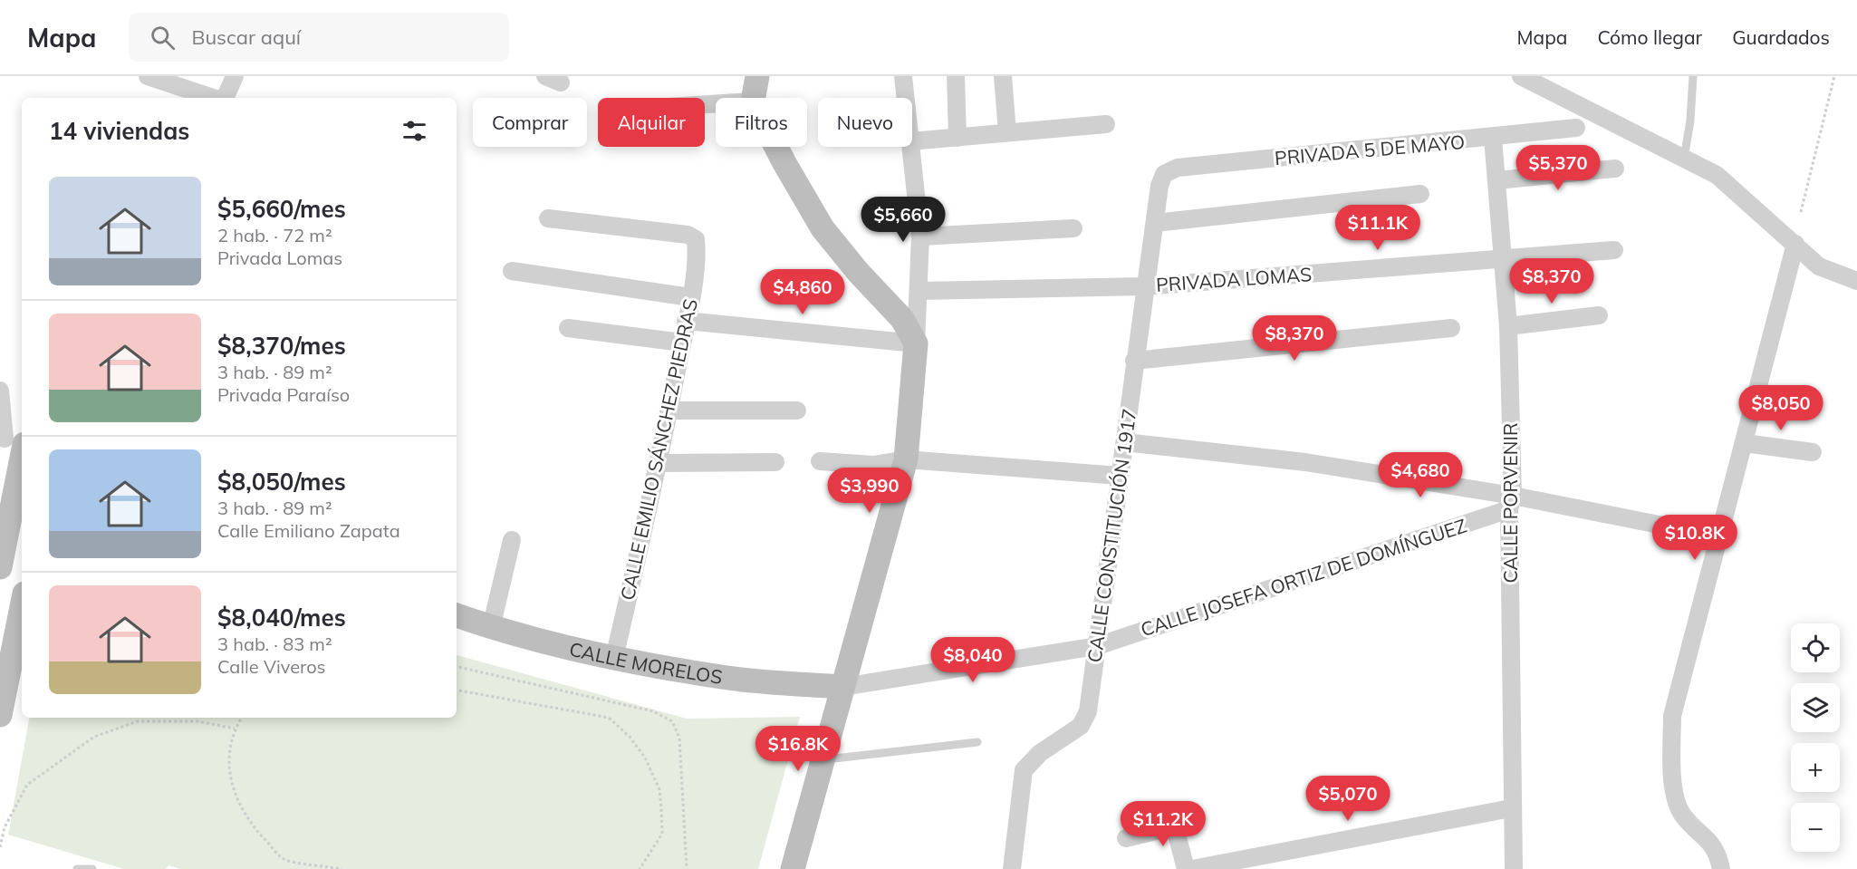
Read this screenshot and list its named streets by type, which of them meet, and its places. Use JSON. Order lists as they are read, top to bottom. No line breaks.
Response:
{"streets":{"main road":["CALLE MORELOS"],"street":["PRIVADA 5 DE MAYO","PRIVADA LOMAS","CALLE EMILIO SÁNCHEZ PIEDRAS","CALLE PORVENIR","CALLE CONSTITUCIÓN 1917","CALLE JOSEFA ORTIZ DE DOMÍNGUEZ"]},"crossings":[["PRIVADA 5 DE MAYO","CALLE PORVENIR"],["PRIVADA 5 DE MAYO","CALLE CONSTITUCIÓN 1917"],["PRIVADA LOMAS","CALLE PORVENIR"],["PRIVADA LOMAS","CALLE CONSTITUCIÓN 1917"],["CALLE EMILIO SÁNCHEZ PIEDRAS","CALLE MORELOS"],["CALLE PORVENIR","CALLE JOSEFA ORTIZ DE DOMÍNGUEZ"],["CALLE CONSTITUCIÓN 1917","CALLE JOSEFA ORTIZ DE DOMÍNGUEZ"],["CALLE JOSEFA ORTIZ DE DOMÍNGUEZ","CALLE MORELOS"]],"page":{"header":"Mapa","search":"Buscar aquí","nav":["Mapa","Cómo llegar","Guardados"],"chip":["Comprar","Alquilar","Filtros","Nuevo"],"heading":"14 viviendas","price":["$5,370","$5,660","$11.1K","$8,370","$4,860","$8,370","$8,050","$4,680","$3,990","$10.8K","$8,040","$16.8K","$5,070","$11.2K"],"list":[{"name":"$5,660/mes","note":"2 hab. · 72 m² · Privada Lomas"},{"name":"$8,370/mes","note":"3 hab. · 89 m² · Privada Paraíso"},{"name":"$8,050/mes","note":"3 hab. · 89 m² · Calle Emiliano Zapata"},{"name":"$8,040/mes","note":"3 hab. · 83 m² · Calle Viveros"}],"map_buttons":["+","−"]}}
